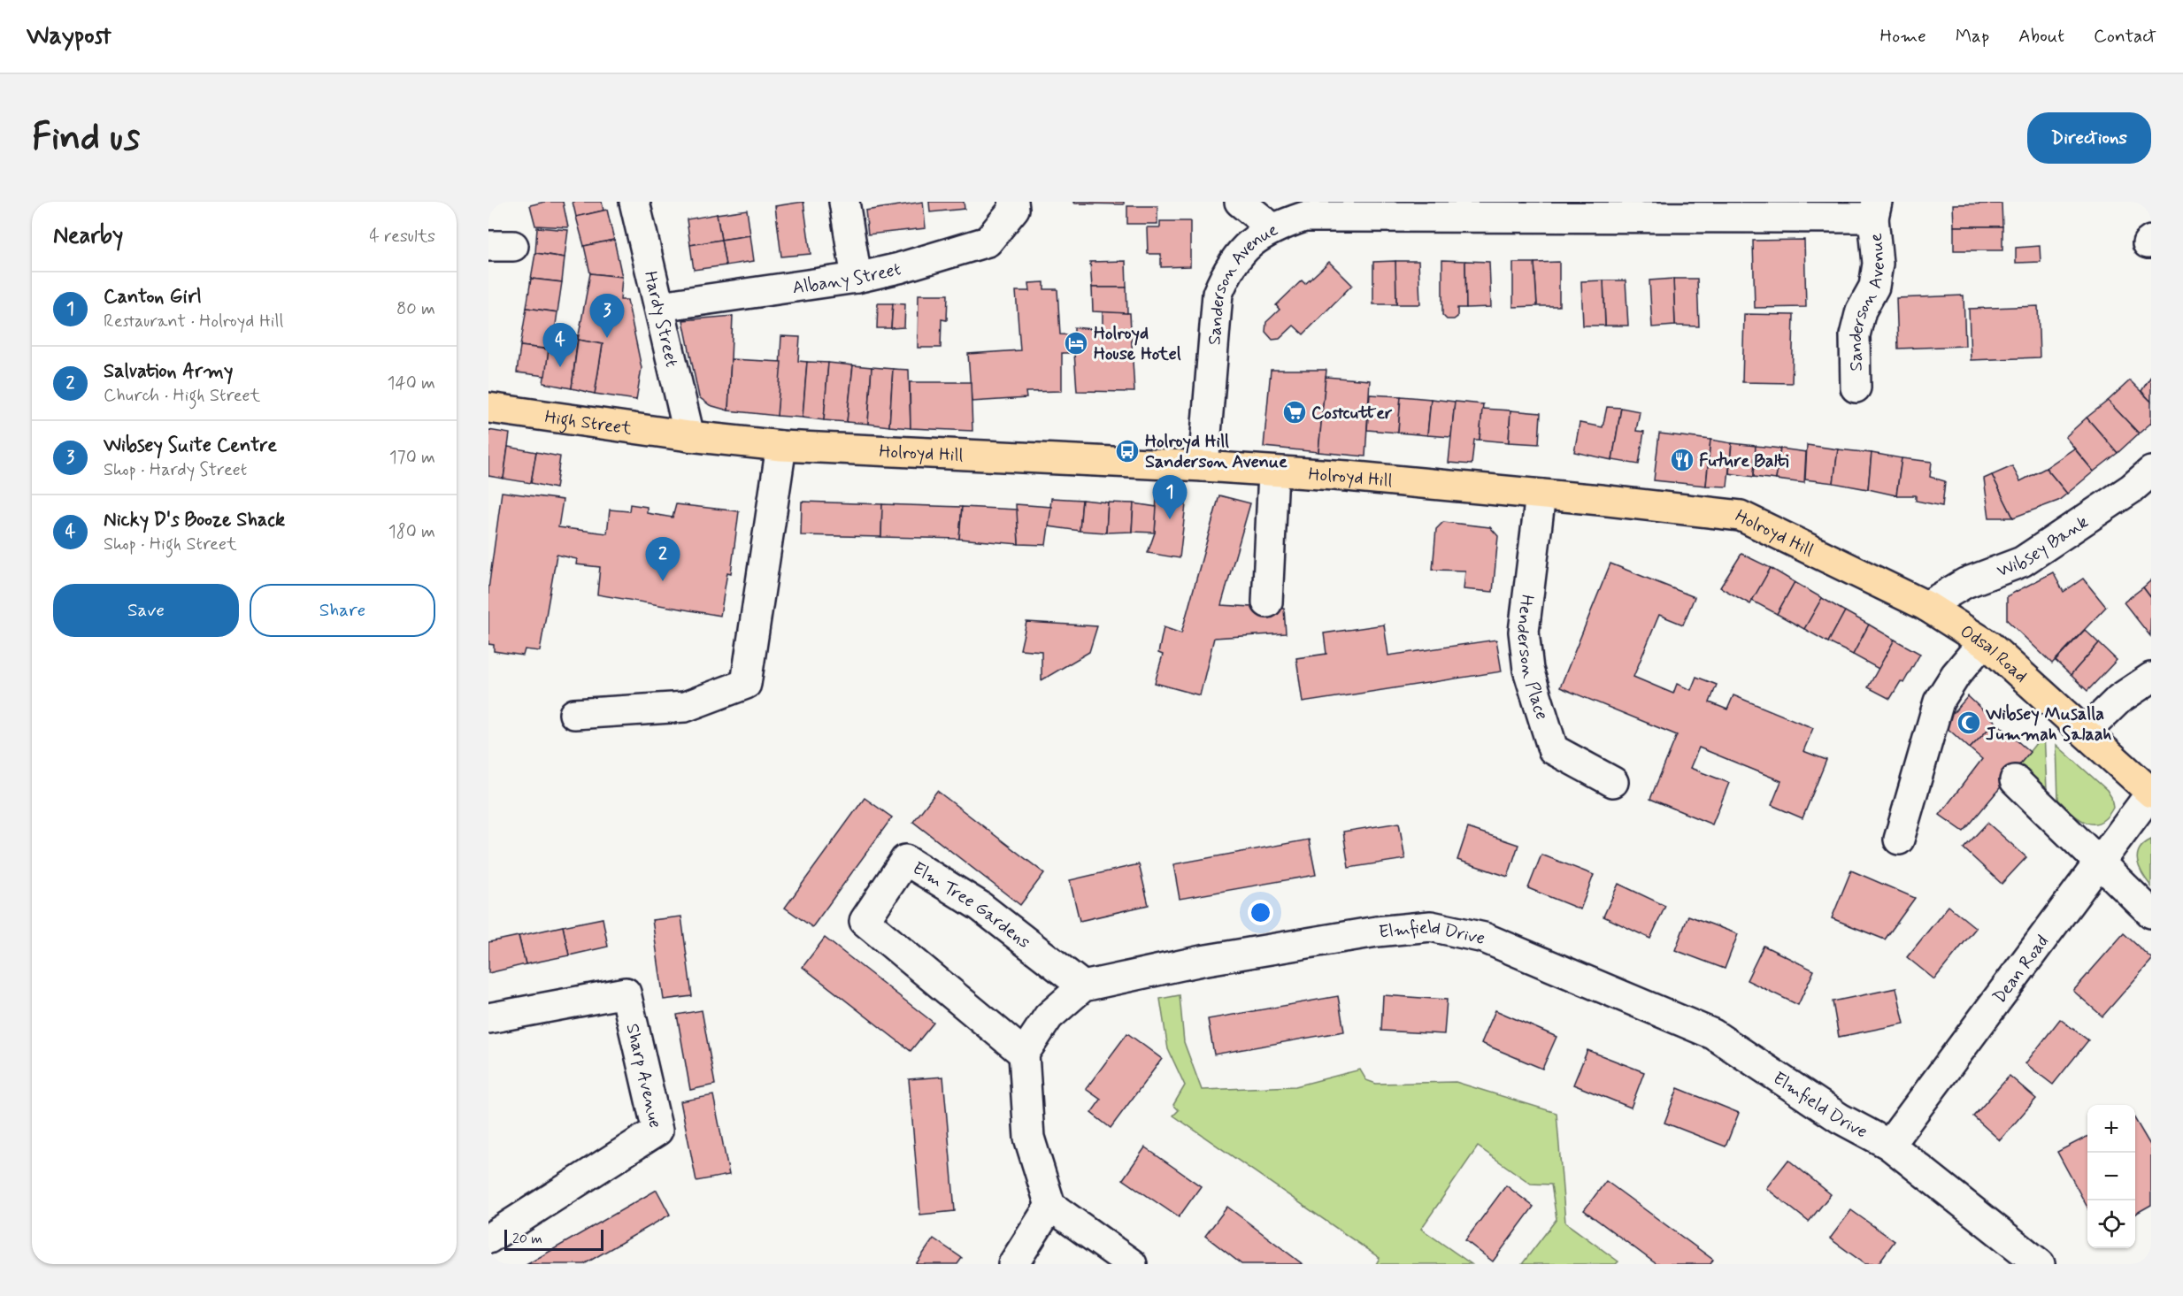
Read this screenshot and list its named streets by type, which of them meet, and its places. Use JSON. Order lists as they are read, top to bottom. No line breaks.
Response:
{"streets":{"main road":["High Street","Holroyd Hill","Odsal Road"],"street":["Albany Street","Sanderson Avenue","Hardy Street","Wibsey Bank","Henderson Place","Elm Tree Gardens","Elmfield Drive","Dean Road","Sharp Avenue"]},"crossings":[["Albany Street","Hardy Street"],["Sanderson Avenue","Holroyd Hill"],["Hardy Street","High Street"],["Hardy Street","Holroyd Hill"],["High Street","Holroyd Hill"],["Holroyd Hill","Wibsey Bank"],["Holroyd Hill","Odsal Road"],["Holroyd Hill","Henderson Place"],["Wibsey Bank","Odsal Road"],["Odsal Road","Dean Road"],["Elm Tree Gardens","Elmfield Drive"],["Elmfield Drive","Dean Road"]],"places":{"hotel":["Holroyd House Hotel"],"supermarket":["Costcutter"],"bus stop":["Holroyd Hill Sanderson Avenue"],"restaurant":["Future Balti"],"mosque":["Wibsey Musalla Jummah Salaah"]},"scale_bar":"20 m","page":{"header":"Waypost","nav":["Home","Map","About","Contact"],"buttons":["Directions",["Save","Share"]],"title":"Find us","heading":["Nearby","4 results"],"list":[{"mark":"1","name":"Canton Girl","note":"Restaurant · Holroyd Hill","value":"80 m"},{"mark":"2","name":"Salvation Army","note":"Church · High Street","value":"140 m"},{"mark":"3","name":"Wibsey Suite Centre","note":"Shop · Hardy Street","value":"170 m"},{"mark":"4","name":"Nicky D's Booze Shack","note":"Shop · High Street","value":"180 m"}],"pins":["3","4","1","2"],"map_buttons":["+","−"],"scale":"20 m"}}
